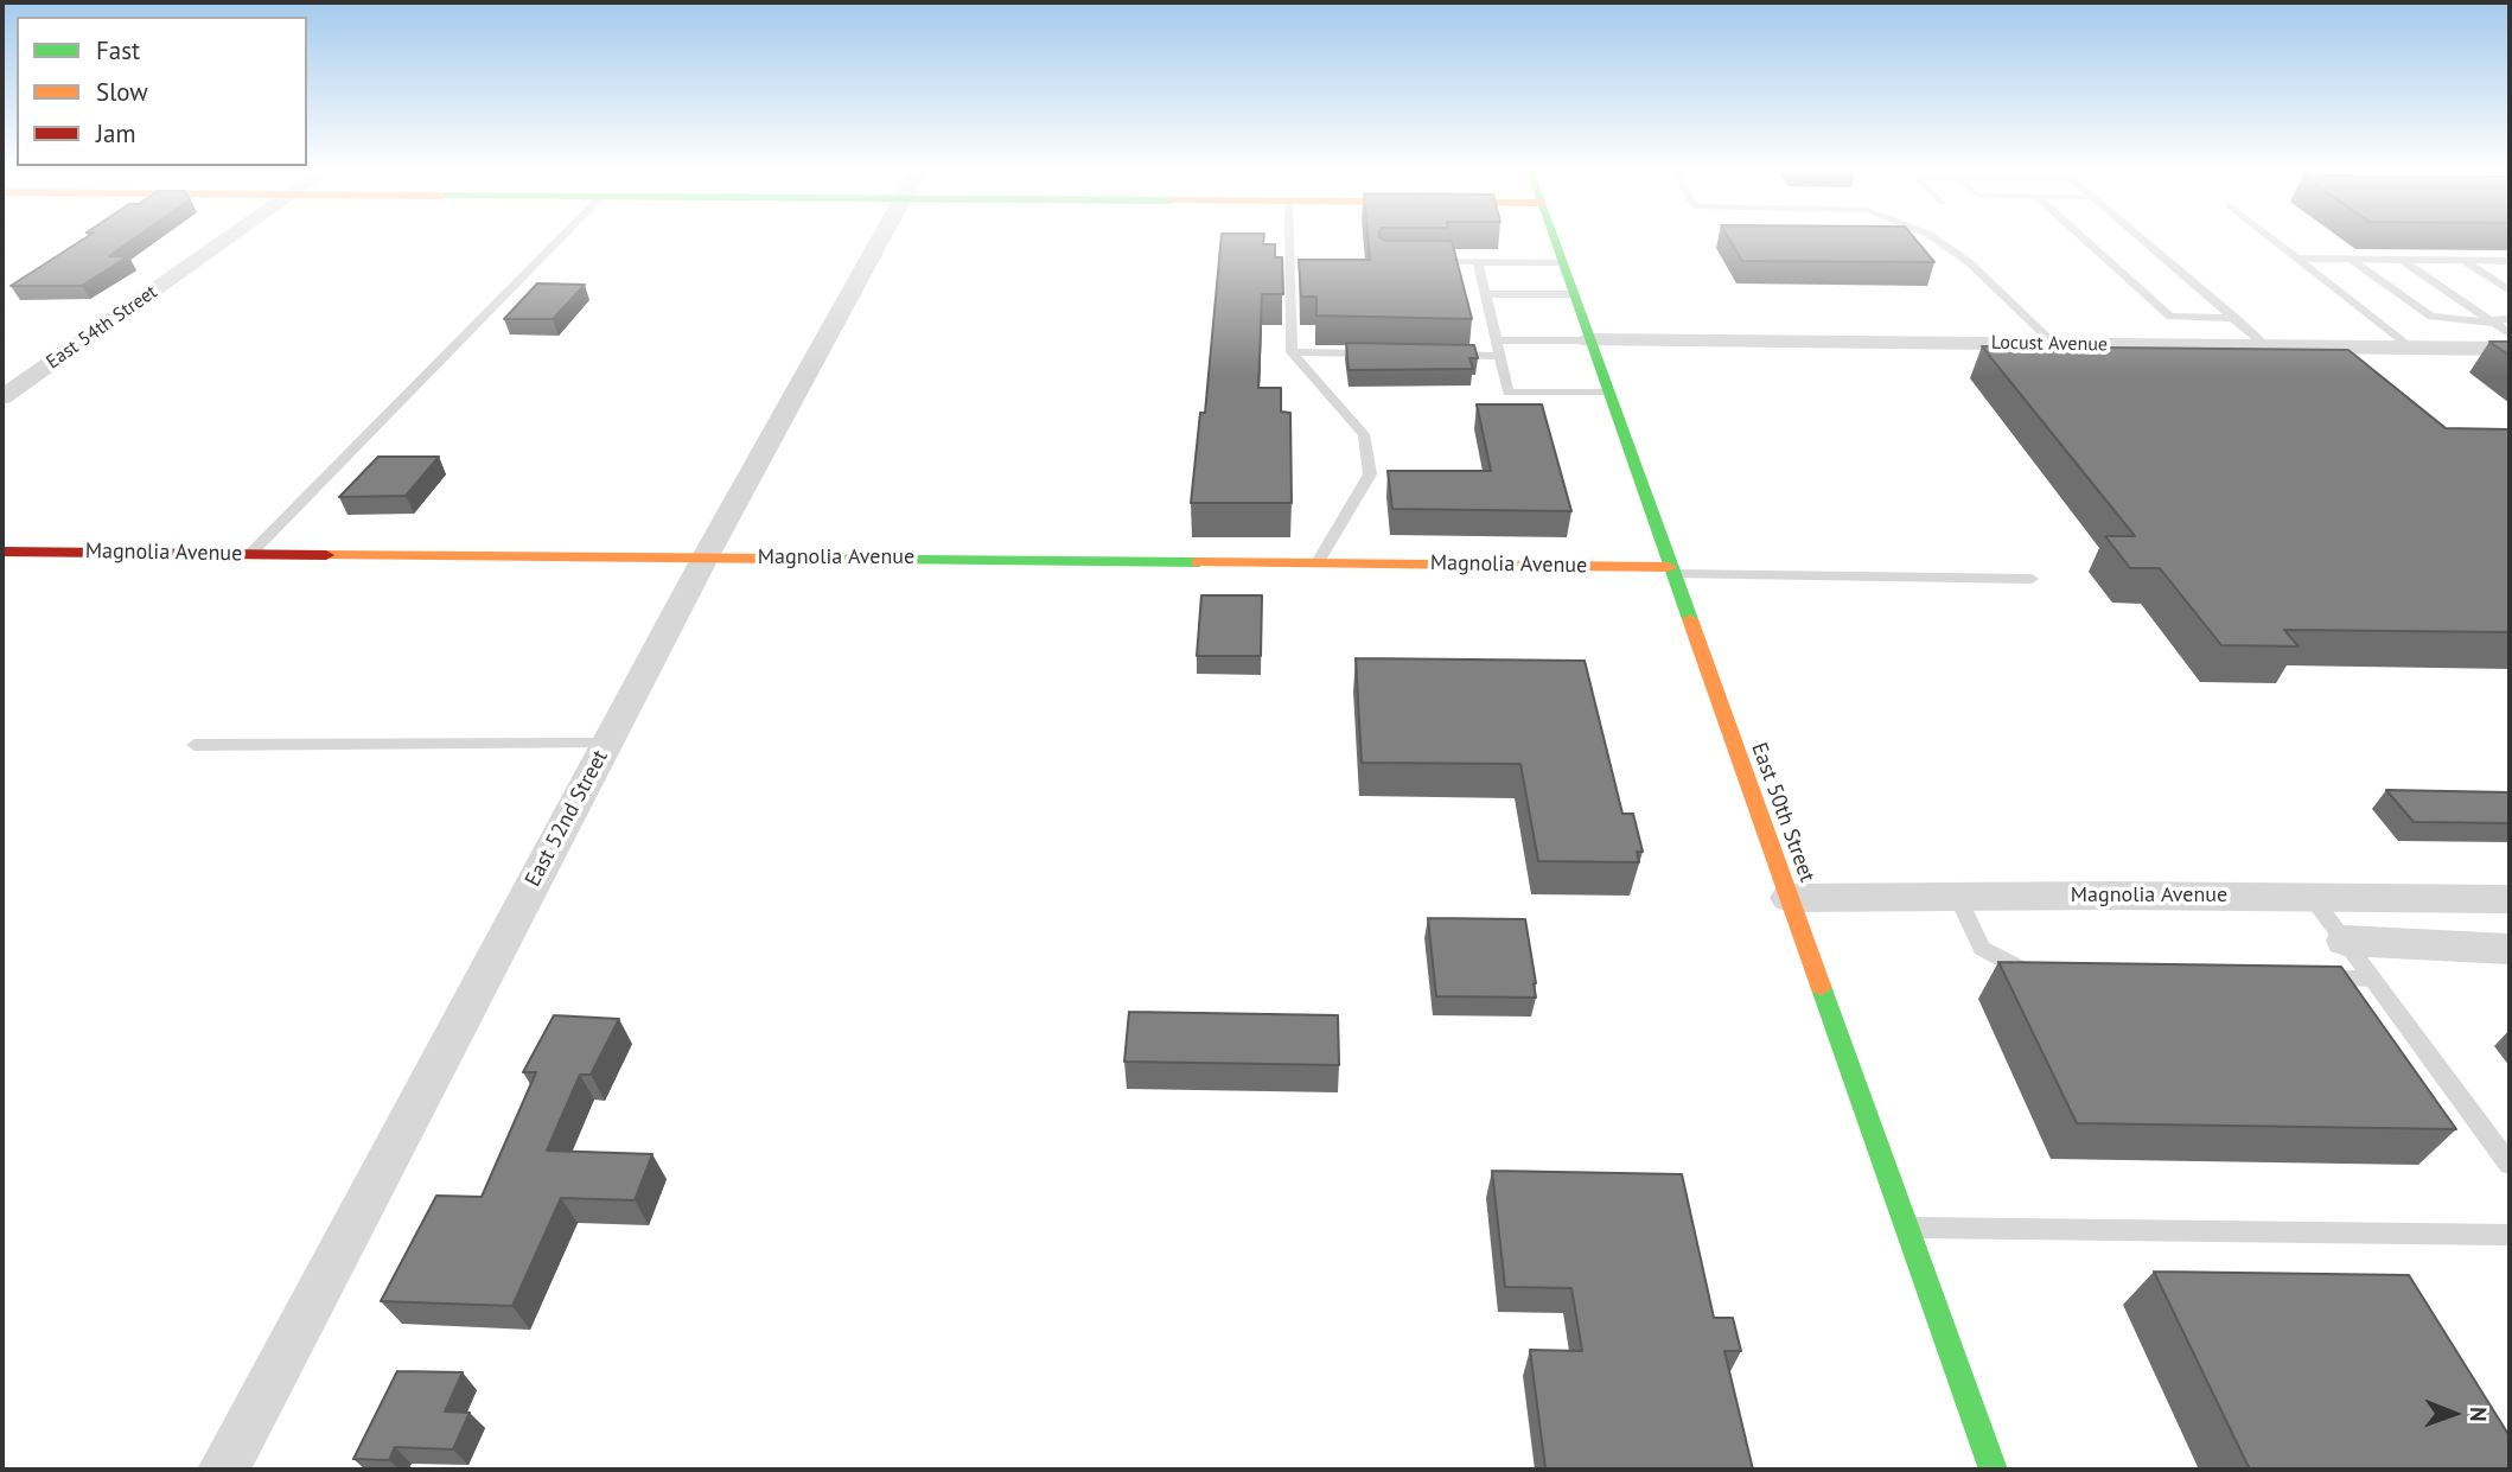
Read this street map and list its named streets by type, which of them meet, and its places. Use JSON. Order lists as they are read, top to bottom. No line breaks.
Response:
{"streets":{"street":["East 54th Street","Locust Avenue","Magnolia Avenue","East 50th Street","East 52nd Street"]},"crossings":[["Locust Avenue","East 50th Street"],["Magnolia Avenue","East 50th Street"],["Magnolia Avenue","East 52nd Street"]],"legend":["Fast","Slow","Jam"],"north":"right"}
